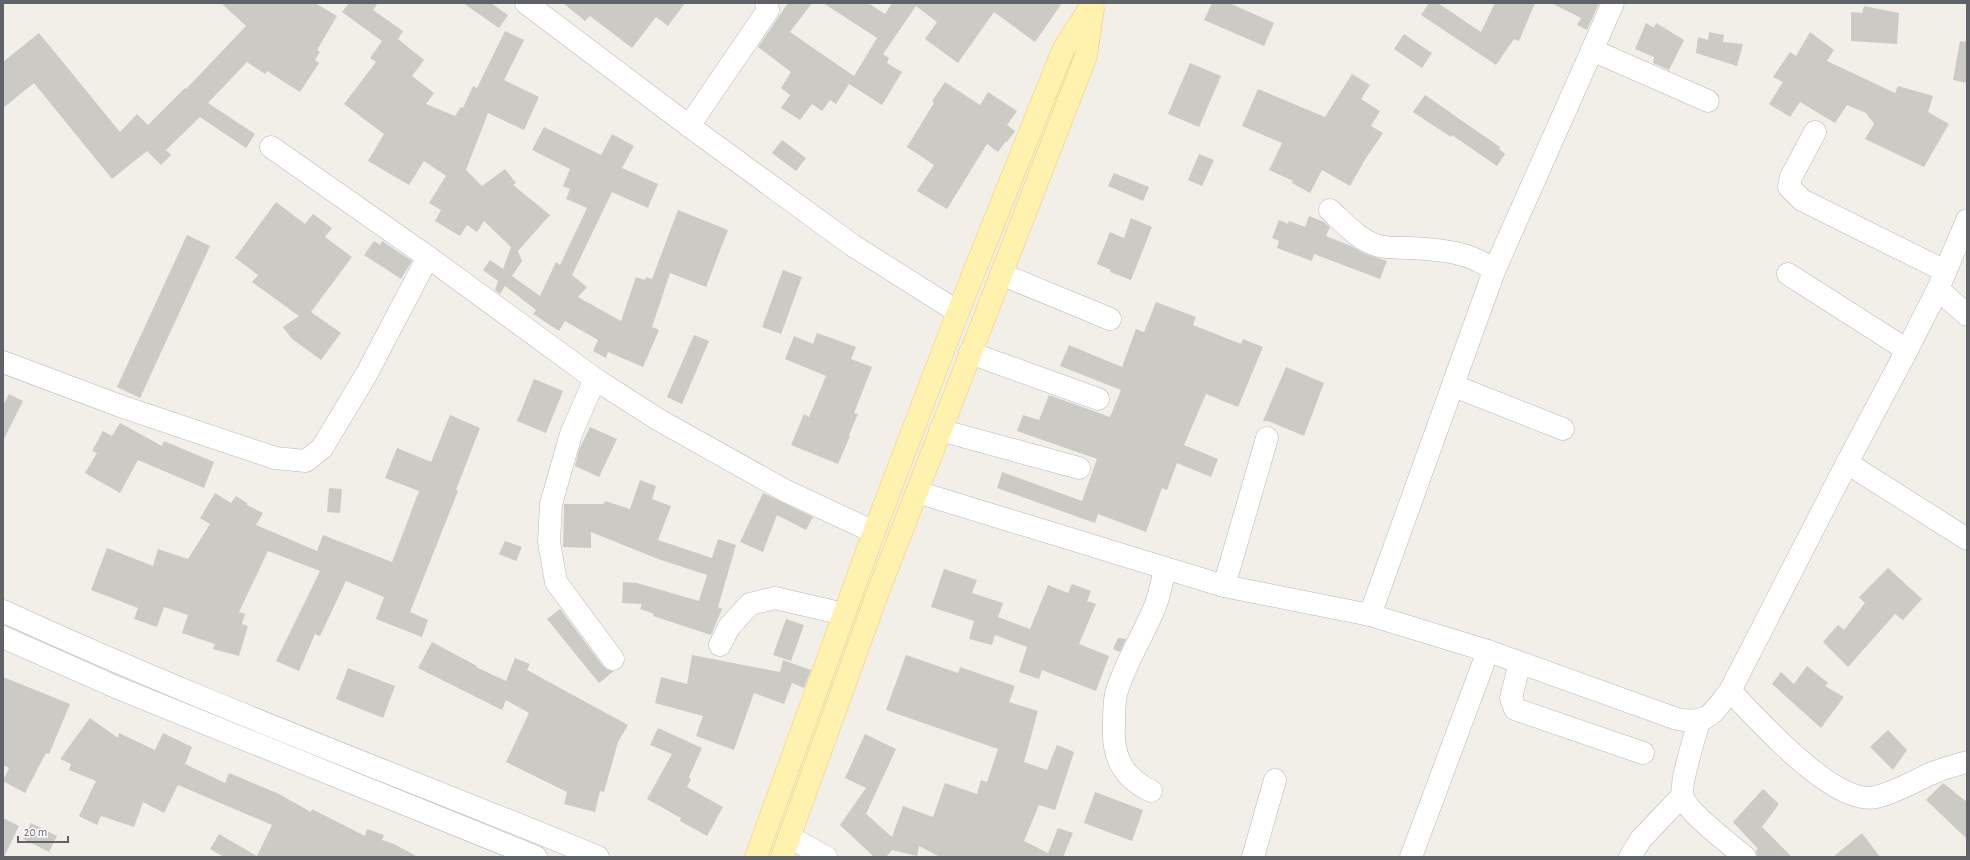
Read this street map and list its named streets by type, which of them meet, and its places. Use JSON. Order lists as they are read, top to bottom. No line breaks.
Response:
{"scale_bar":"20 m"}
